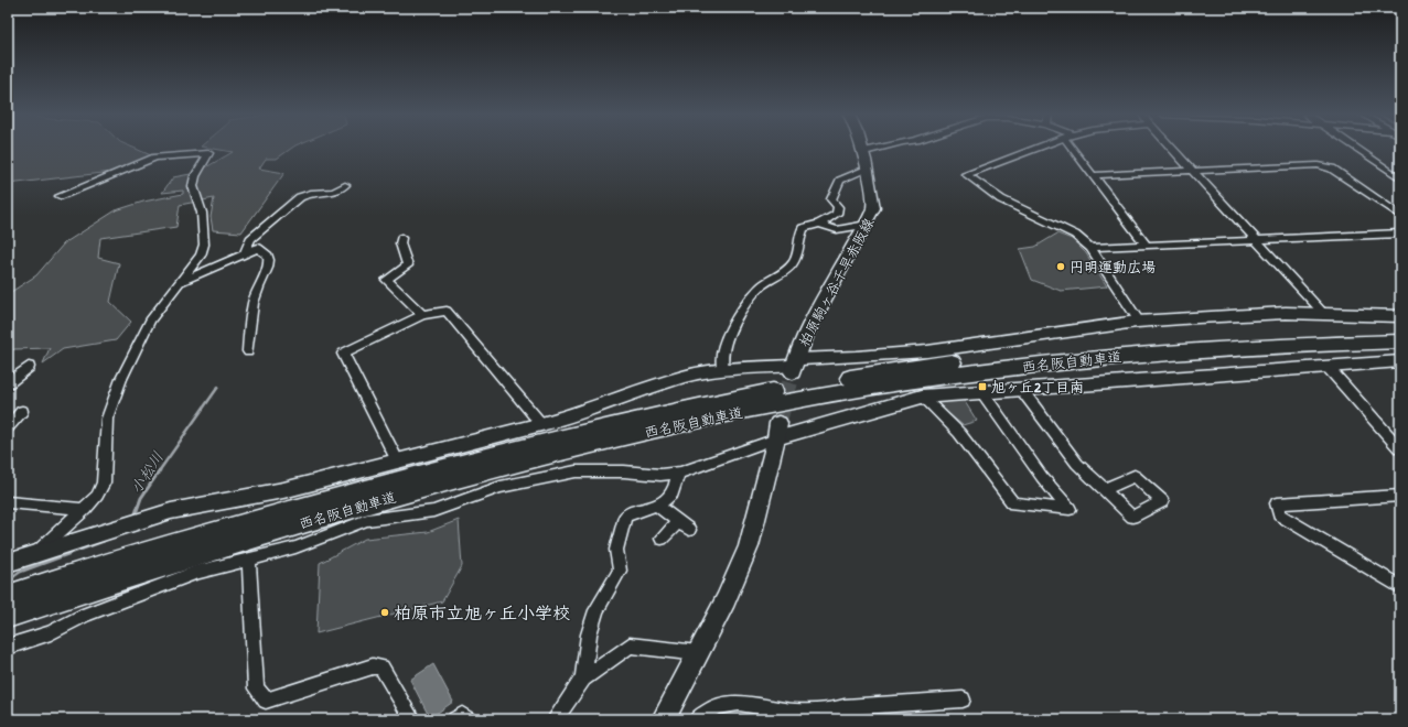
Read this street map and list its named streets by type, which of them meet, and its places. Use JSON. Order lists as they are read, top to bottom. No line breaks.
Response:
{"streets":{"highway":["西名阪自動車道"],"main road":["柏原駒ヶ谷千早赤阪線"]},"water":["小松川"],"places":{"other":["円明運動広場","柏原市立旭ヶ丘小学校"],"transit":["旭ヶ丘2丁目南"]}}
